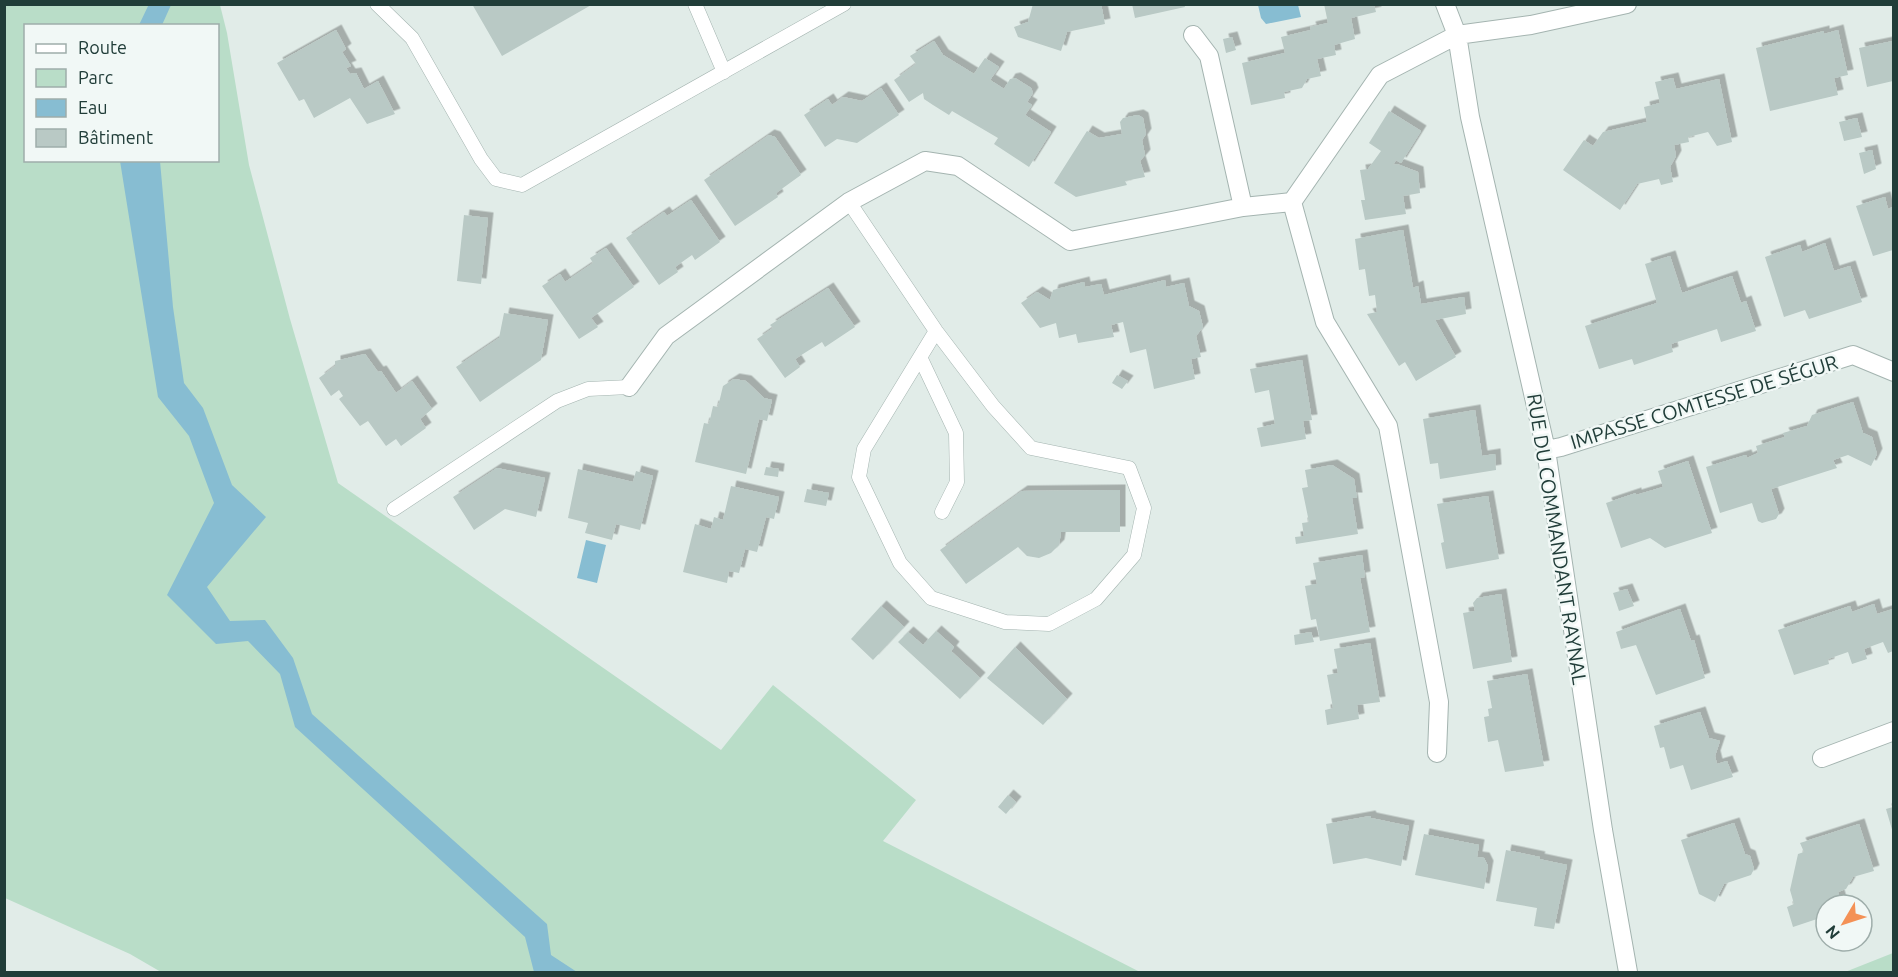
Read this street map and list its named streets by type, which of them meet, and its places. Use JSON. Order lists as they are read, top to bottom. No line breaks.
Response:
{"streets":{"street":["IMPASSE COMTESSE DE SÉGUR","RUE DU COMMANDANT RAYNAL"]},"crossings":[["IMPASSE COMTESSE DE SÉGUR","RUE DU COMMANDANT RAYNAL"]],"legend":["Route","Parc","Eau","Bâtiment"],"north":"bottom left"}
